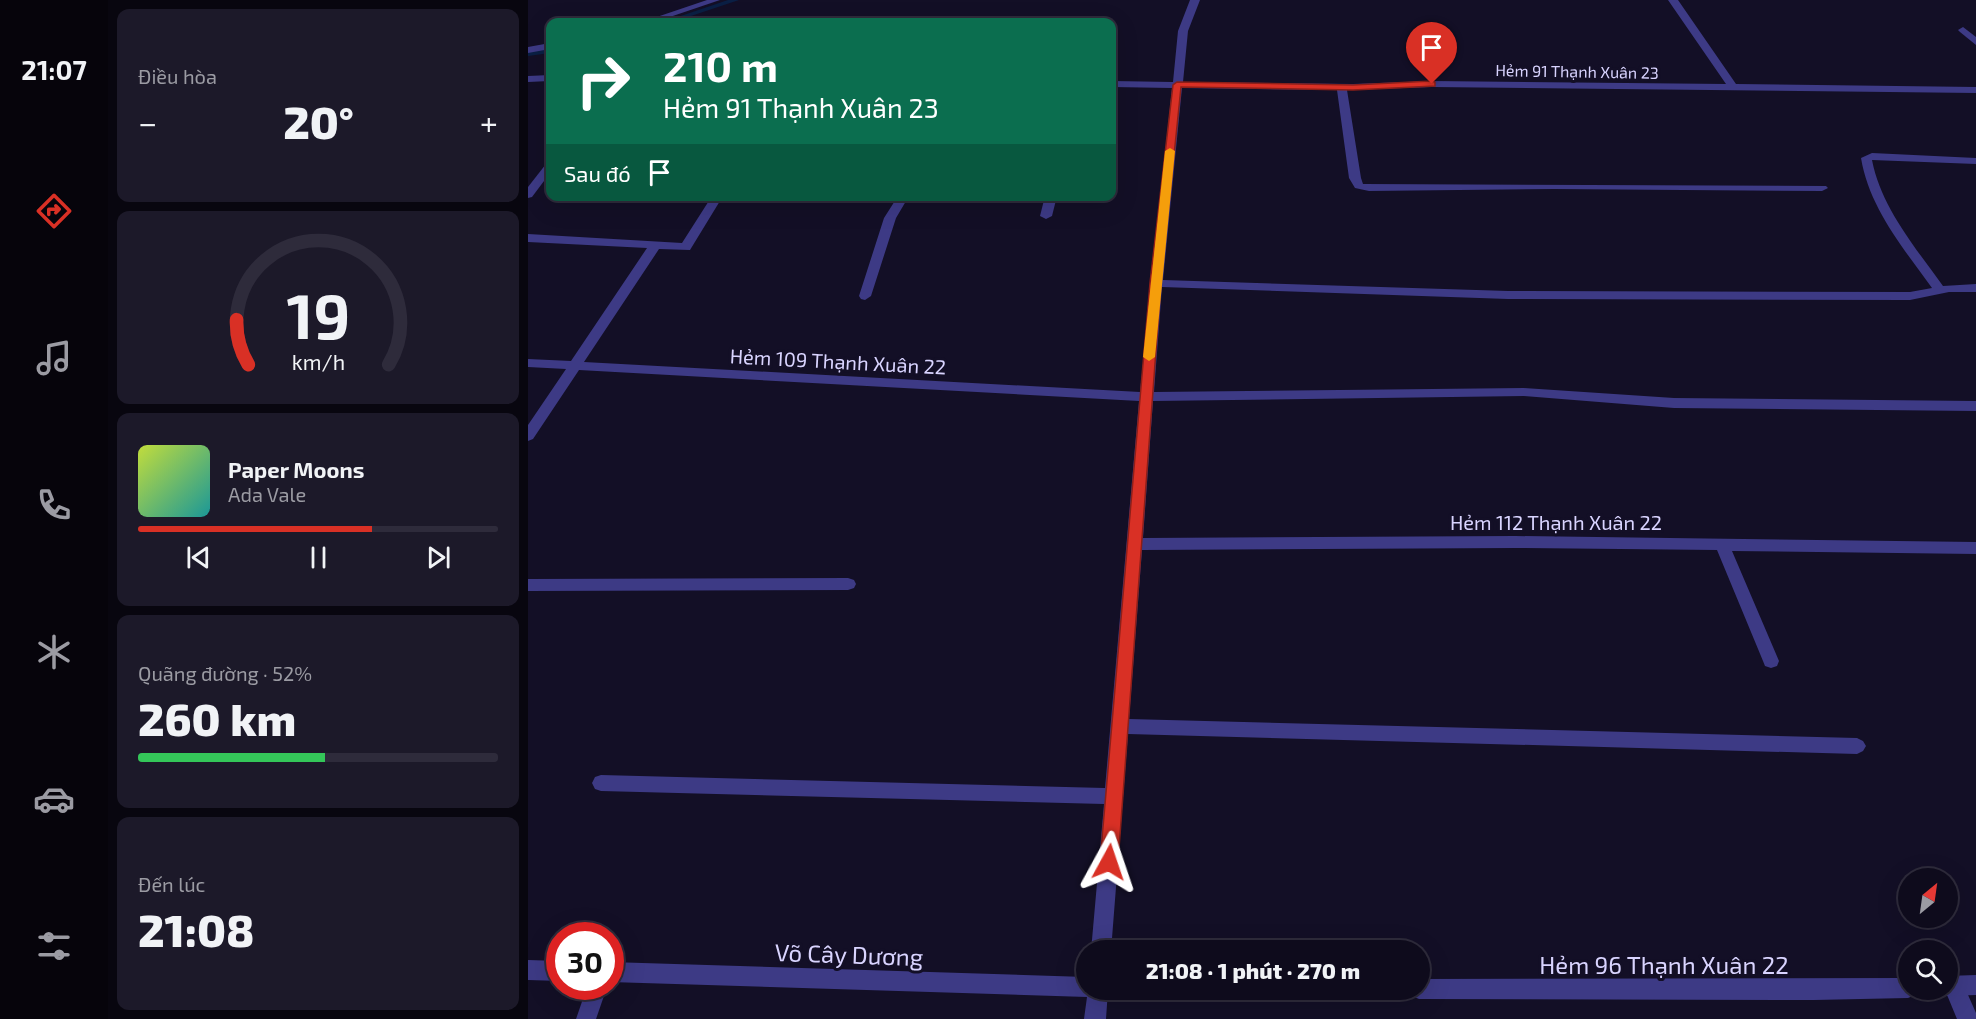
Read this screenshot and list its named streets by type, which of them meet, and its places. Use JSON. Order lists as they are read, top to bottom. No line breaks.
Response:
{"streets":{"street":["Hẻm 91 Thạnh Xuân 23","Hẻm 109 Thạnh Xuân 22","Hẻm 112 Thạnh Xuân 22","Võ Cây Dương","Hẻm 96 Thạnh Xuân 22"]},"north":"top right","page":{"tabs":"21:07","tile":["Điều hòa",["Quãng đường · 52%","260 km"],["Đến lúc","21:08"]],"turn":["210 m","Hẻm 91 Thạnh Xuân 23"],"heat":["−","20°","+"],"then":"Sau đó","song":["Paper Moons","Ada Vale"],"limit":"30","trip":"21:08 · 1 phút · 270 m","gauge":["19","km/h"]}}
